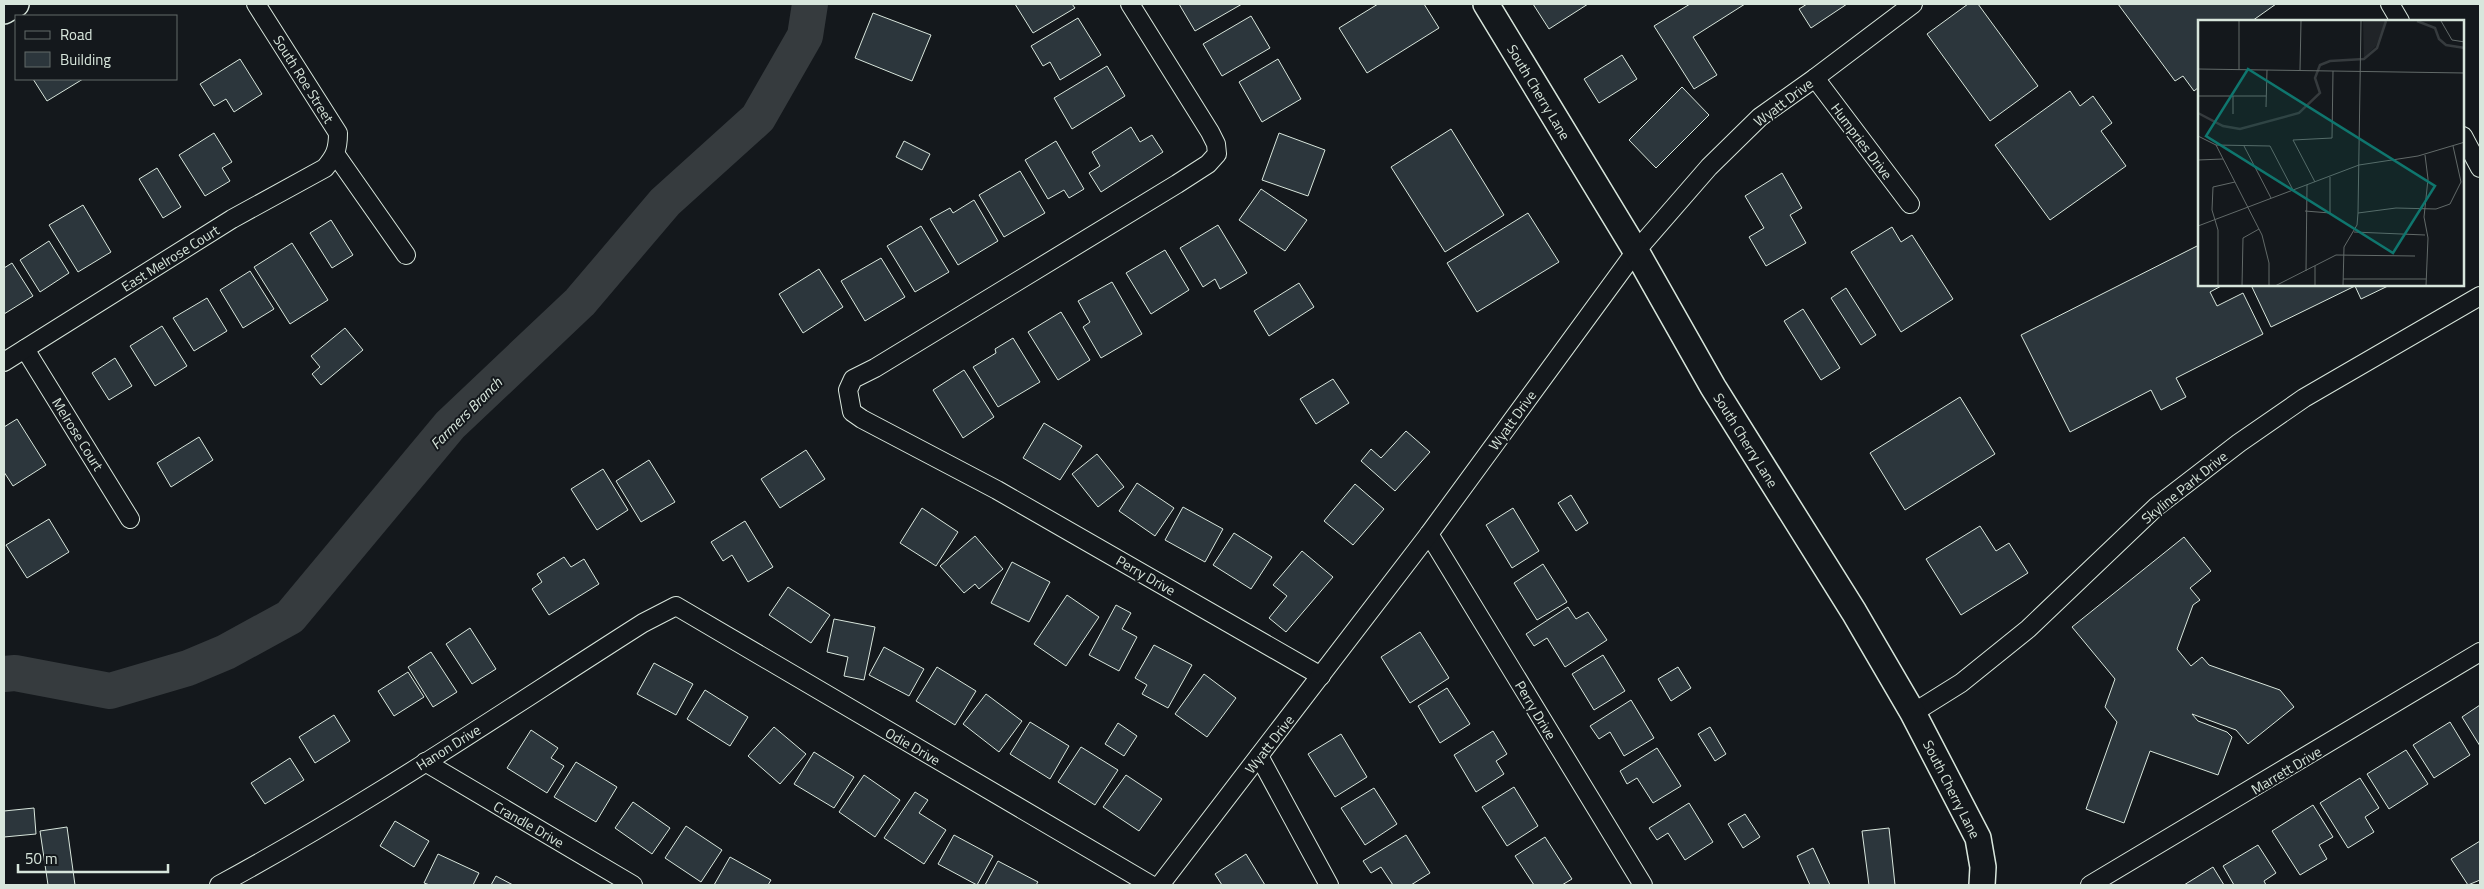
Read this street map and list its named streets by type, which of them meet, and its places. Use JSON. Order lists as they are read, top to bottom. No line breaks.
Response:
{"streets":{"street":["South Roe Street","South Cherry Lane","Wyatt Drive","Humpries Drive","East Melrose Court","Melrose Court","Skyline Park Drive","Perry Drive","Odie Drive","Hanon Drive","Marrett Drive","Crandle Drive"]},"crossings":[["South Roe Street","East Melrose Court"],["South Cherry Lane","Wyatt Drive"],["South Cherry Lane","Skyline Park Drive"],["Wyatt Drive","Humpries Drive"],["Wyatt Drive","Perry Drive"],["East Melrose Court","Melrose Court"],["Odie Drive","Hanon Drive"],["Hanon Drive","Crandle Drive"]],"water":["Farmers Branch"],"legend":["Road","Building"],"scale_bar":"50 m"}
